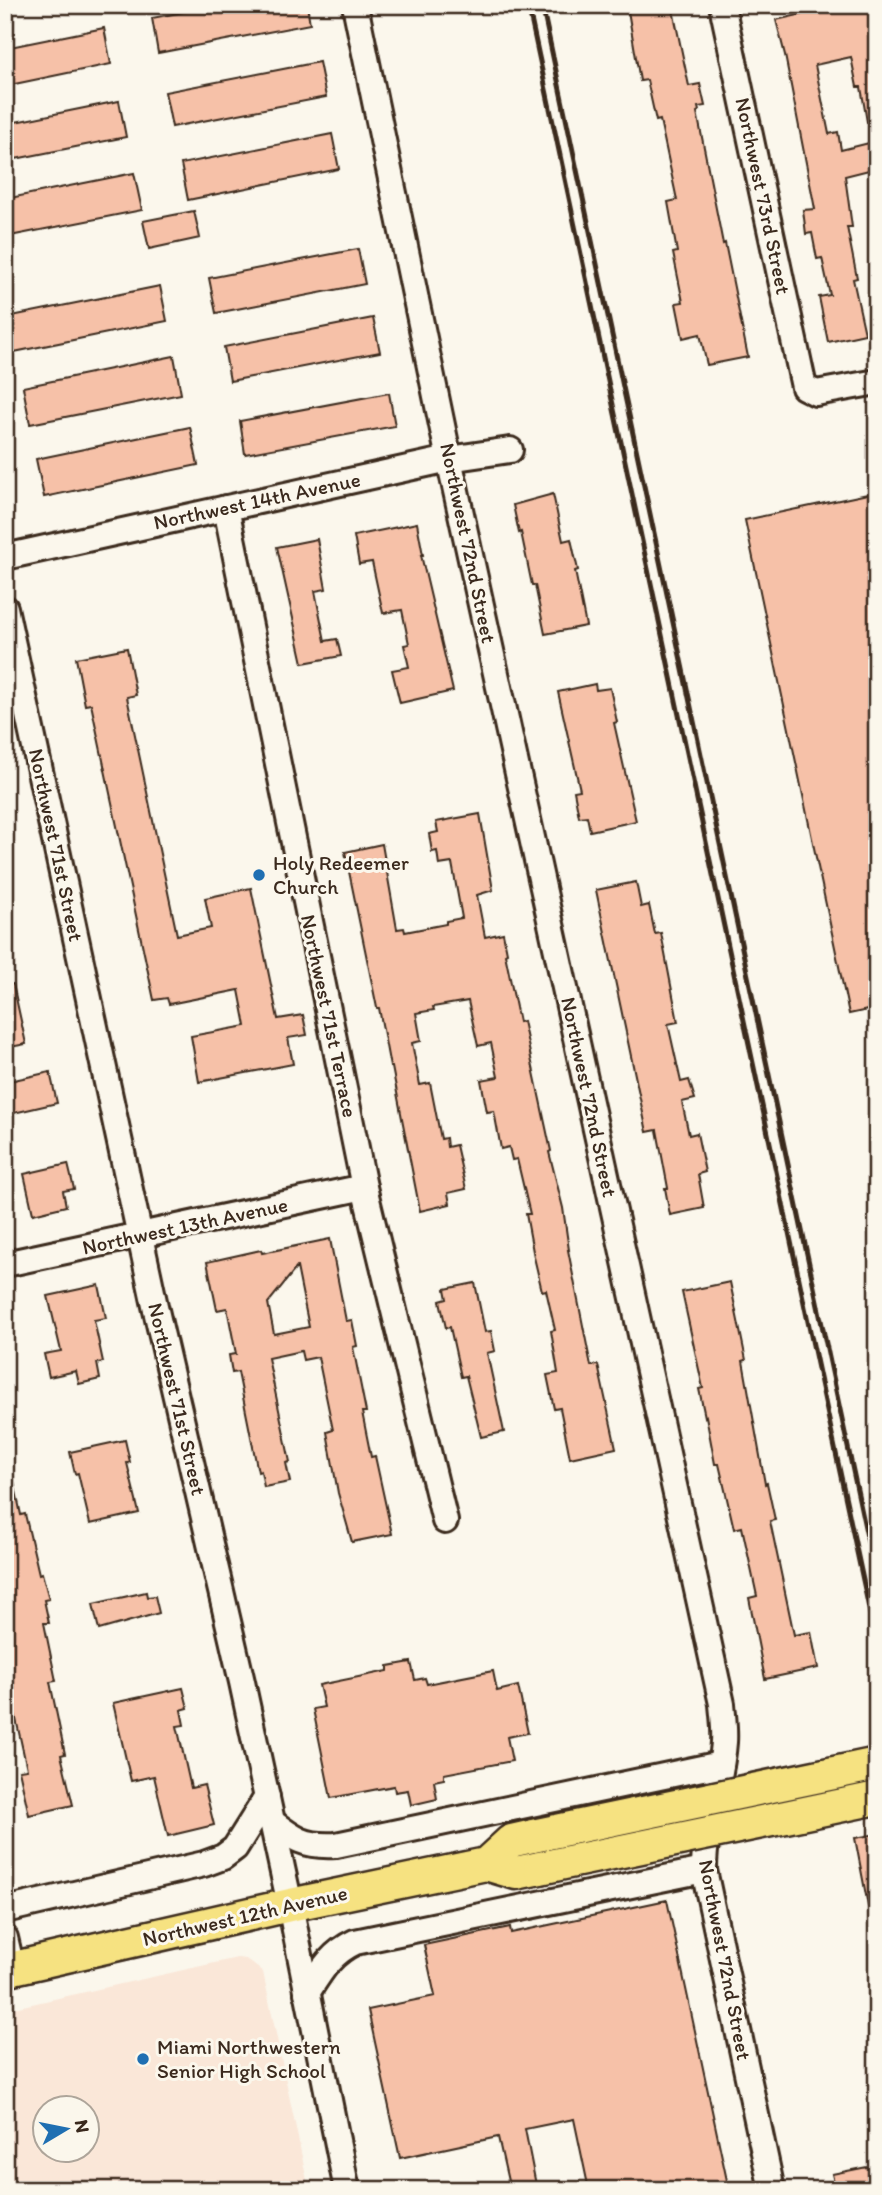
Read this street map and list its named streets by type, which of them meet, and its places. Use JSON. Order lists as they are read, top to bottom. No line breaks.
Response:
{"streets":{"main road":["Northwest 12th Avenue"],"street":["Northwest 73rd Street","Northwest 14th Avenue","Northwest 72nd Street","Northwest 71st Street","Northwest 71st Terrace","Northwest 13th Avenue"]},"crossings":[["Northwest 14th Avenue","Northwest 72nd Street"],["Northwest 14th Avenue","Northwest 71st Terrace"],["Northwest 71st Street","Northwest 13th Avenue"],["Northwest 71st Street","Northwest 12th Avenue"],["Northwest 71st Terrace","Northwest 13th Avenue"]],"places":["Holy Redeemer Church","Miami Northwestern Senior High School"],"north":"right"}
